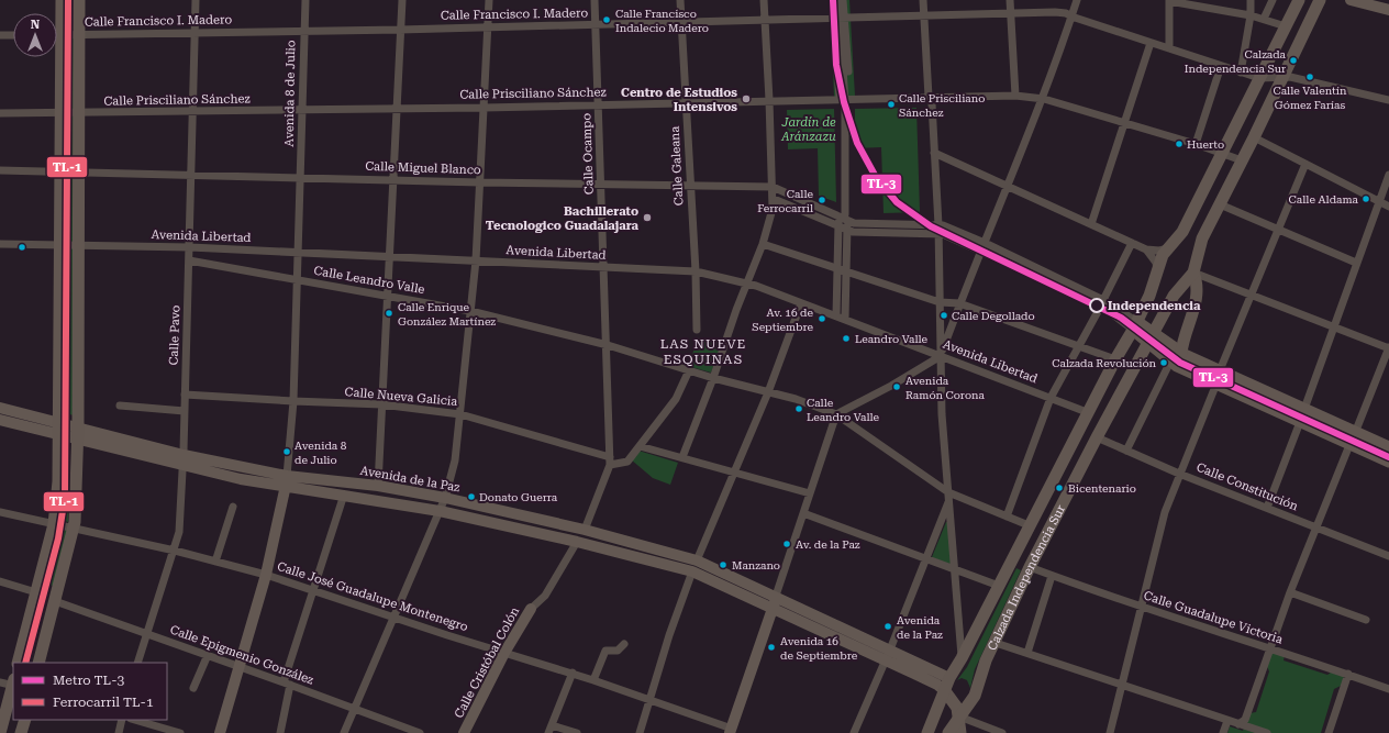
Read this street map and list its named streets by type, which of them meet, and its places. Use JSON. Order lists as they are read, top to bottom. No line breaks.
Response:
{"streets":{"main road":["Calzada Independencia Sur"],"street":["Calle Francisco I. Madero","Avenida 8 de Julio","Calle Prisciliano Sánchez","Calle Ocampo","Calle Galeana","Calle Miguel Blanco","Avenida Libertad","Calle Leandro Valle","Calle Pavo","Calle Nueva Galicia","Avenida de la Paz","Calle Constitución","Calle José Guadalupe Montenegro","Calle Guadalupe Victoria","Calle Epigmenio González","Calle Cristóbal Colón"]},"crossings":[["Calle Francisco I. Madero","Avenida 8 de Julio"],["Calle Francisco I. Madero","Calle Ocampo"],["Calle Francisco I. Madero","Calle Galeana"],["Calle Francisco I. Madero","Calle Pavo"],["Calle Francisco I. Madero","Calzada Independencia Sur"],["Avenida 8 de Julio","Calle Prisciliano Sánchez"],["Avenida 8 de Julio","Calle Miguel Blanco"],["Avenida 8 de Julio","Avenida Libertad"],["Avenida 8 de Julio","Calle Leandro Valle"],["Avenida 8 de Julio","Calle Nueva Galicia"],["Avenida 8 de Julio","Avenida de la Paz"],["Avenida 8 de Julio","Calle José Guadalupe Montenegro"],["Avenida 8 de Julio","Calle Epigmenio González"],["Calle Prisciliano Sánchez","Calle Ocampo"],["Calle Prisciliano Sánchez","Calle Galeana"],["Calle Prisciliano Sánchez","Calle Pavo"],["Calle Prisciliano Sánchez","Calzada Independencia Sur"],["Calle Ocampo","Calle Miguel Blanco"],["Calle Ocampo","Avenida Libertad"],["Calle Ocampo","Calle Leandro Valle"],["Calle Ocampo","Calle Nueva Galicia"],["Calle Ocampo","Calle Cristóbal Colón"],["Calle Galeana","Calle Miguel Blanco"],["Calle Galeana","Avenida Libertad"],["Calle Miguel Blanco","Calle Pavo"],["Avenida Libertad","Calle Pavo"],["Avenida Libertad","Calzada Independencia Sur"],["Calle Leandro Valle","Calle Pavo"],["Calle Leandro Valle","Calzada Independencia Sur"],["Calle Pavo","Calle Nueva Galicia"],["Calle Pavo","Avenida de la Paz"],["Calle Pavo","Calle José Guadalupe Montenegro"],["Calle Pavo","Calle Epigmenio González"],["Calle Nueva Galicia","Calle Cristóbal Colón"],["Avenida de la Paz","Calzada Independencia Sur"],["Avenida de la Paz","Calle Cristóbal Colón"],["Calle Constitución","Calzada Independencia Sur"],["Calzada Independencia Sur","Calle Guadalupe Victoria"],["Calle José Guadalupe Montenegro","Calle Cristóbal Colón"]],"districts":["LAS NUEVE ESQUINAS"],"parks":["Jardín de Aránzazu"],"places":["Calle Francisco Indalecio Madero","Calzada Independencia Sur","Calle Valentín Gómez Farías","Centro de Estudios Intensivos","Calle Prisciliano Sánchez","Huerto","Calle Aldama","Calle Ferrocarril","Bachillerato Tecnologico Guadalajara","Independencia","Calle Enrique González Martínez","Calle Degollado","Av. 16 de Septiembre","Leandro Valle","Calzada Revolución","Avenida Ramón Corona","Calle Leandro Valle","Avenida 8 de Julio","Bicentenario","Donato Guerra","Av. de la Paz","Manzano","Avenida de la Paz","Avenida 16 de Septiembre"],"lines":["metro line TL-3","rail line TL-1"],"legend":["Metro TL-3","Ferrocarril TL-1"],"north":"top"}
